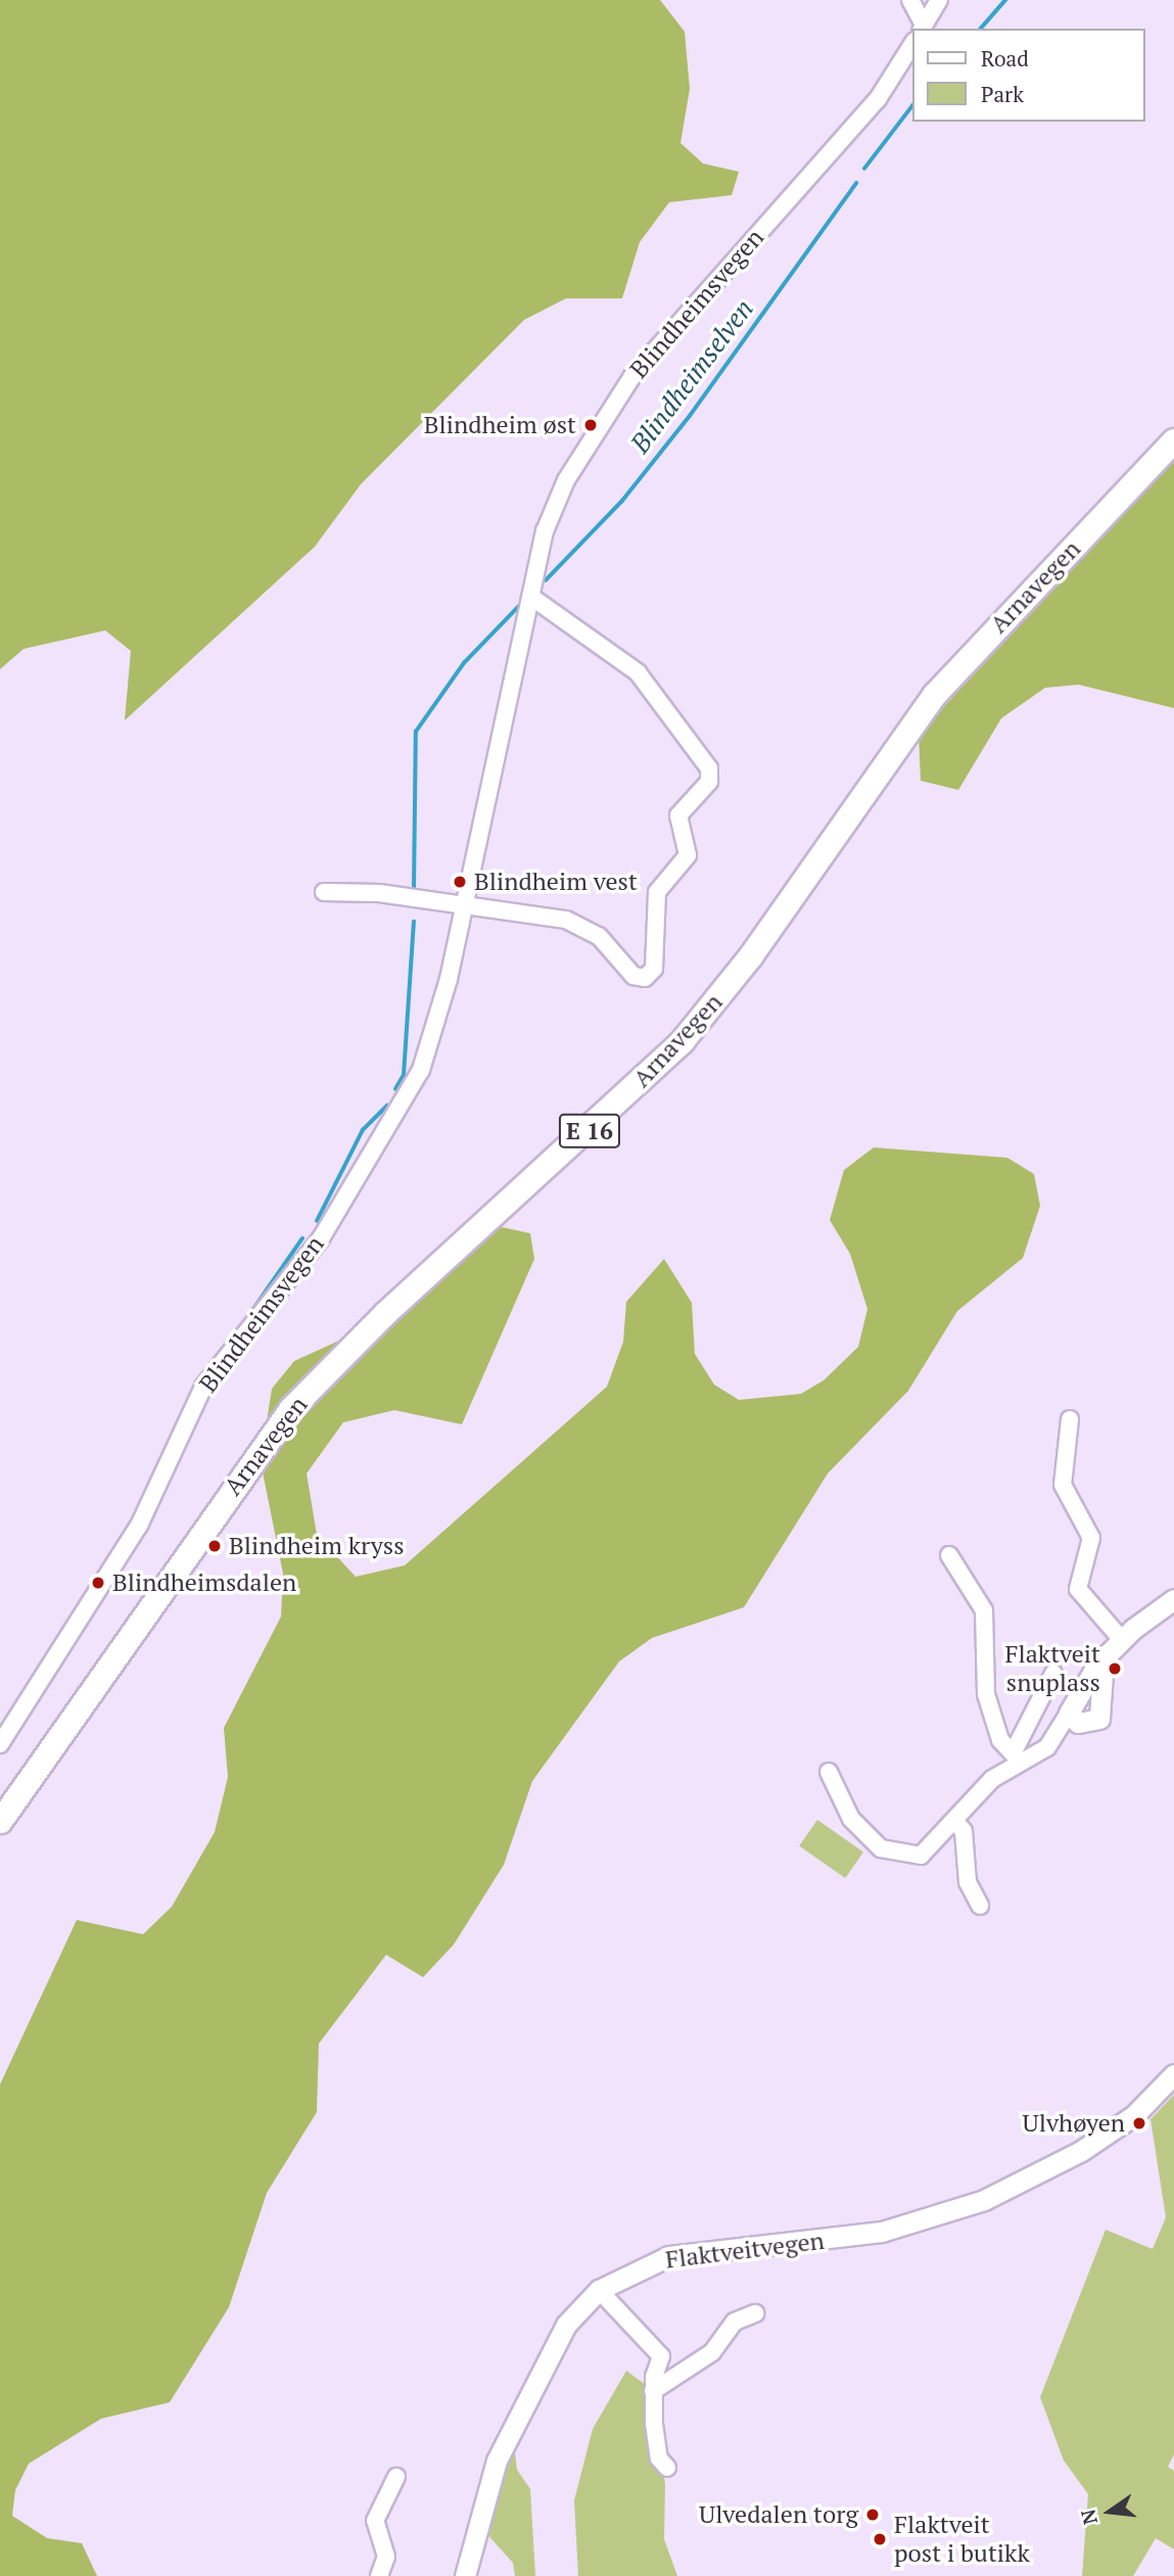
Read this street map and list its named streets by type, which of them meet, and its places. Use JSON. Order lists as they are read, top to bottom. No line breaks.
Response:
{"streets":{"highway":["Arnavegen","E 16"],"main road":["Flaktveitvegen"],"street":["Blindheimsvegen"]},"water":["Blindheimselven"],"places":["Blindheim øst","Blindheim vest","Blindheim kryss","Blindheimsdalen","Flaktveit snuplass","Ulvhøyen","Ulvedalen torg","Flaktveit post i butikk"],"legend":["Road","Park"],"north":"left"}
